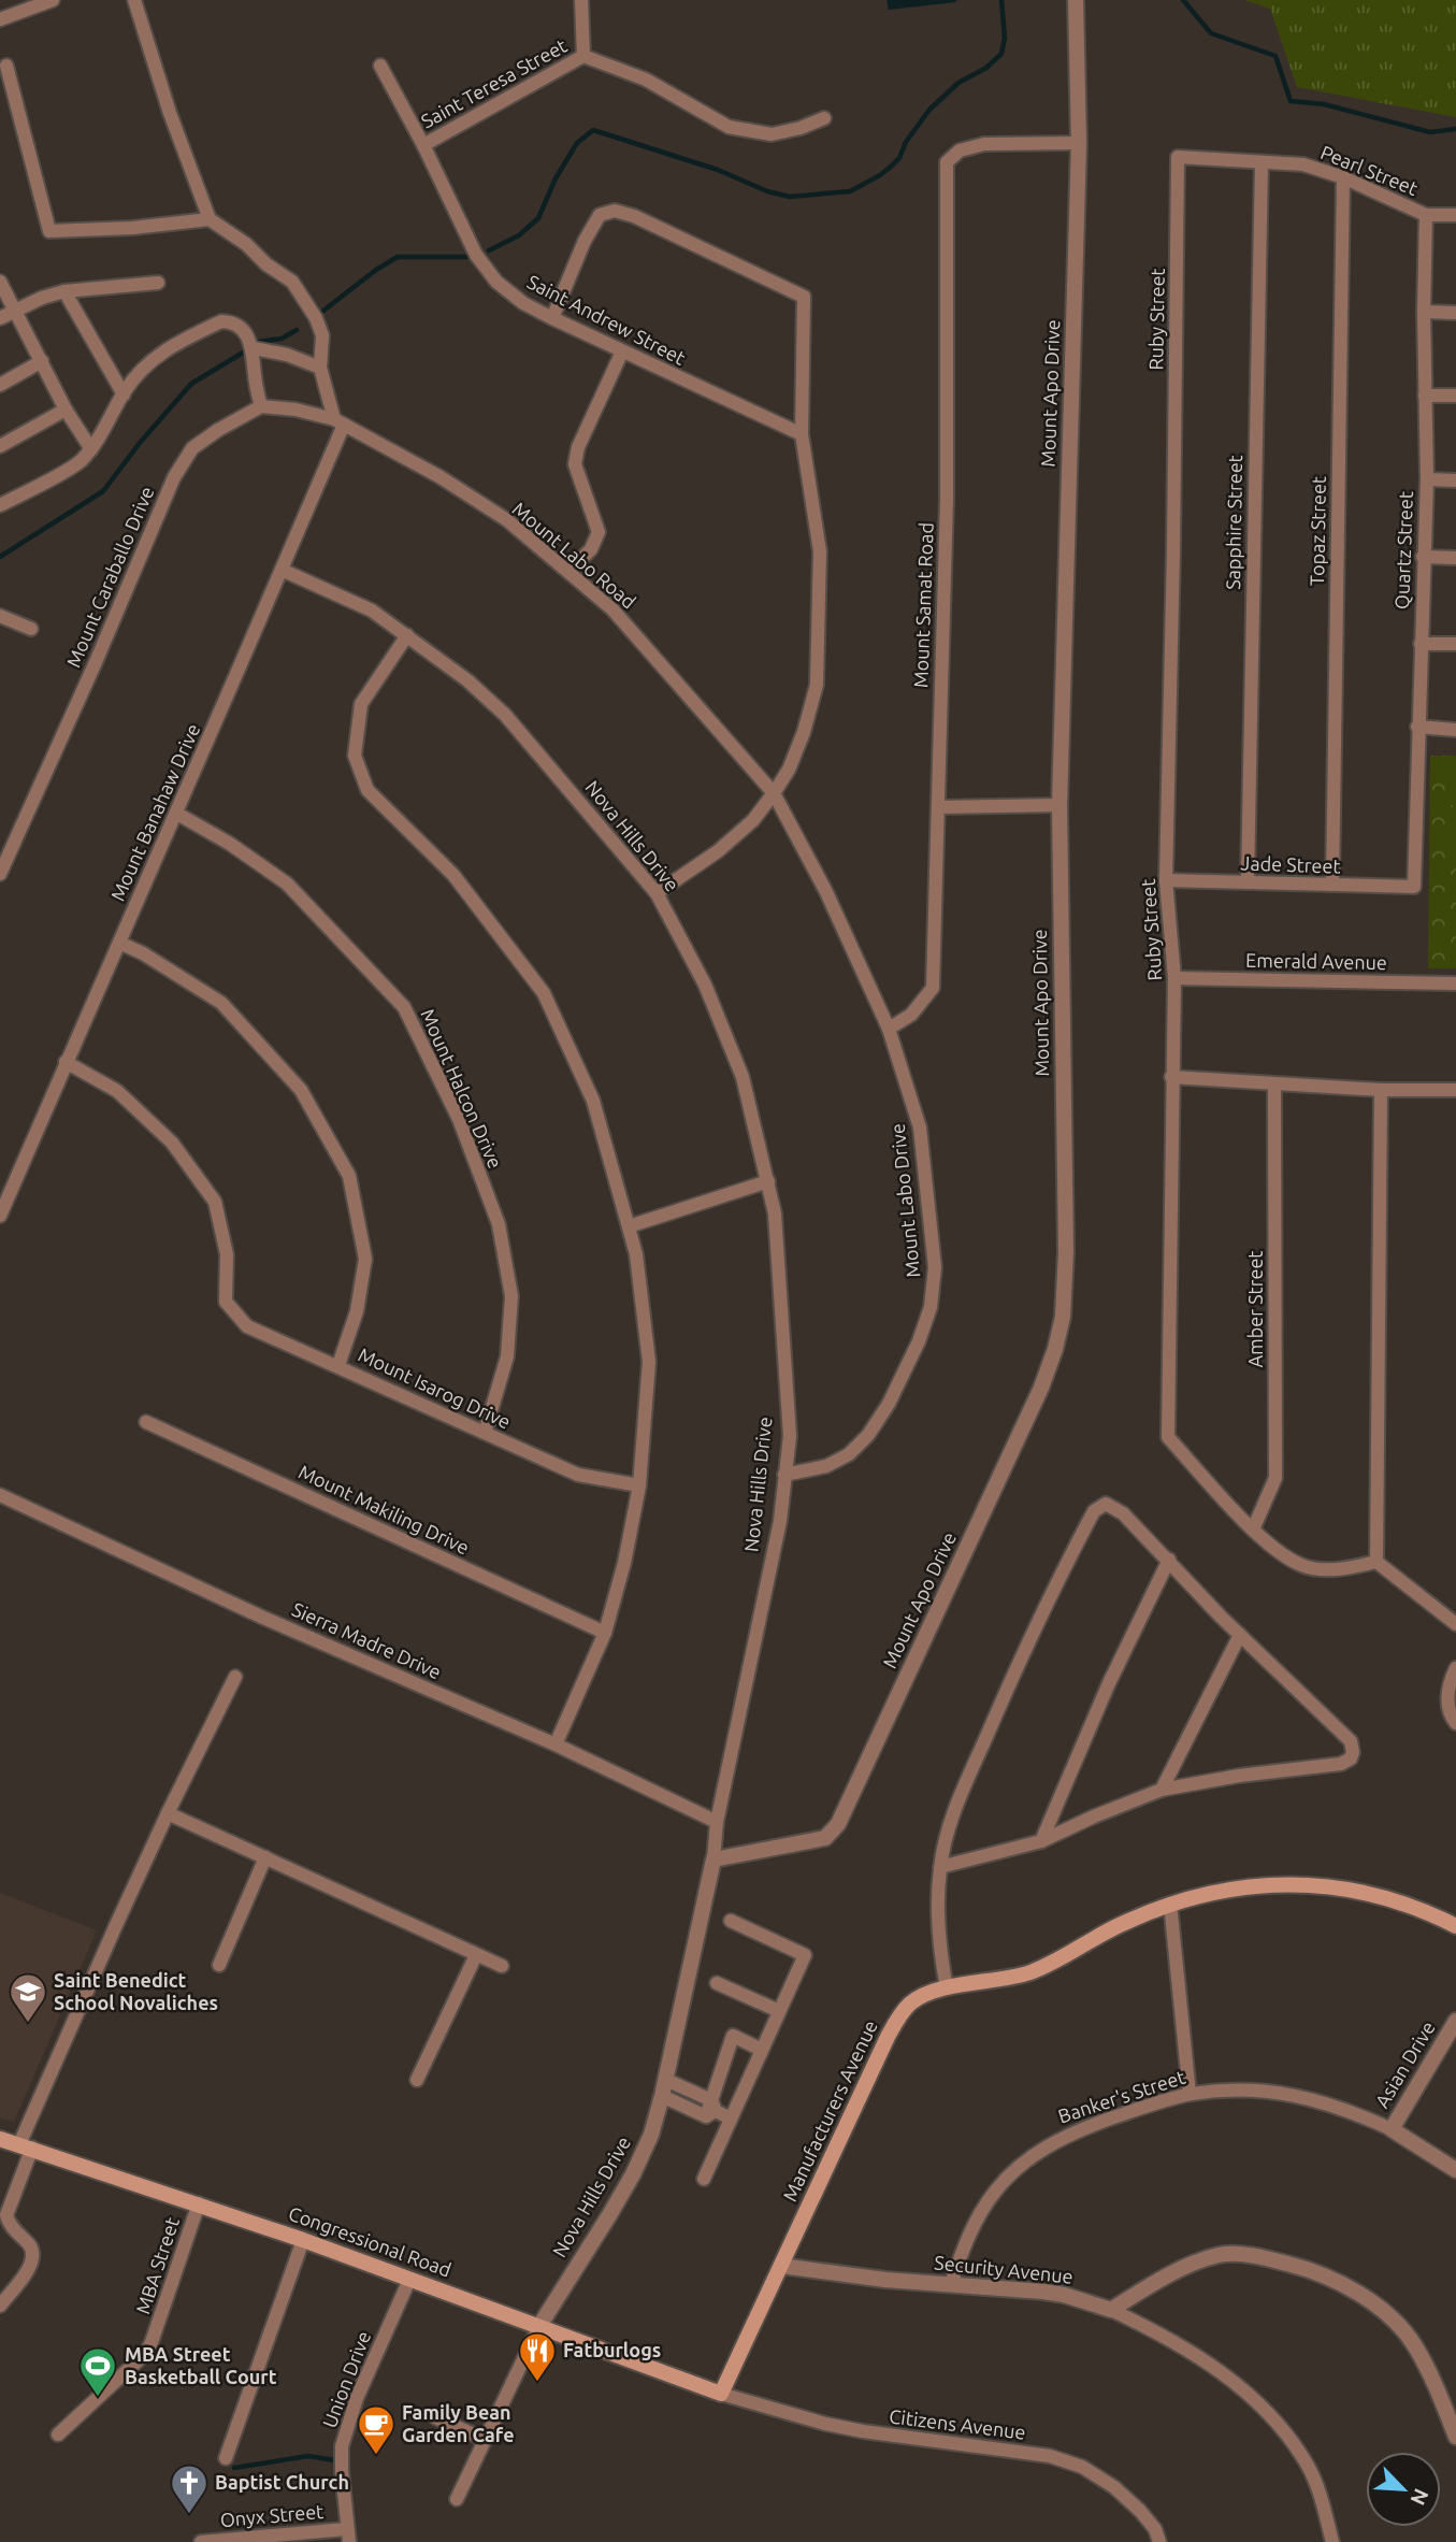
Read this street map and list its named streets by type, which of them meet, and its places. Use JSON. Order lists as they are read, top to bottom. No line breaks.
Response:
{"streets":{"main road":["Manufacturers Avenue","Congressional Road"],"street":["Saint Teresa Street","Pearl Street","Ruby Street","Saint Andrew Street","Mount Apo Drive","Sapphire Street","Topaz Street","Quartz Street","Mount Labo Road","Mount Caraballo Drive","Mount Samat Road","Mount Banahaw Drive","Nova Hills Drive","Jade Street","Emerald Avenue","Mount Halcon Drive","Mount Labo Drive","Amber Street","Mount Isarog Drive","Mount Makiling Drive","Sierra Madre Drive","Asian Drive","Banker's Street","MBA Street","Security Avenue","Union Drive","Citizens Avenue","Onyx Street"]},"crossings":[["Saint Teresa Street","Saint Andrew Street"],["Pearl Street","Ruby Street"],["Pearl Street","Sapphire Street"],["Pearl Street","Topaz Street"],["Pearl Street","Quartz Street"],["Ruby Street","Jade Street"],["Ruby Street","Emerald Avenue"],["Ruby Street","Amber Street"],["Mount Apo Drive","Mount Samat Road"],["Mount Apo Drive","Nova Hills Drive"],["Sapphire Street","Jade Street"],["Topaz Street","Jade Street"],["Quartz Street","Jade Street"],["Mount Labo Road","Mount Banahaw Drive"],["Mount Labo Road","Mount Labo Drive"],["Mount Samat Road","Mount Labo Drive"],["Mount Banahaw Drive","Nova Hills Drive"],["Mount Banahaw Drive","Mount Halcon Drive"],["Mount Banahaw Drive","Mount Isarog Drive"],["Nova Hills Drive","Mount Labo Drive"],["Nova Hills Drive","Sierra Madre Drive"],["Nova Hills Drive","Congressional Road"],["Mount Halcon Drive","Mount Isarog Drive"],["Asian Drive","Banker's Street"],["Banker's Street","Security Avenue"],["Manufacturers Avenue","Congressional Road"],["Manufacturers Avenue","Security Avenue"],["Manufacturers Avenue","Citizens Avenue"],["Congressional Road","MBA Street"],["Congressional Road","Union Drive"],["Congressional Road","Citizens Avenue"],["Union Drive","Onyx Street"]],"places":{"school or university":["Saint Benedict School Novaliches"],"restaurant":["Fatburlogs"],"sports":["MBA Street Basketball Court"],"cafe":["Family Bean Garden Cafe"],"church":["Baptist Church"]},"north":"bottom right"}
